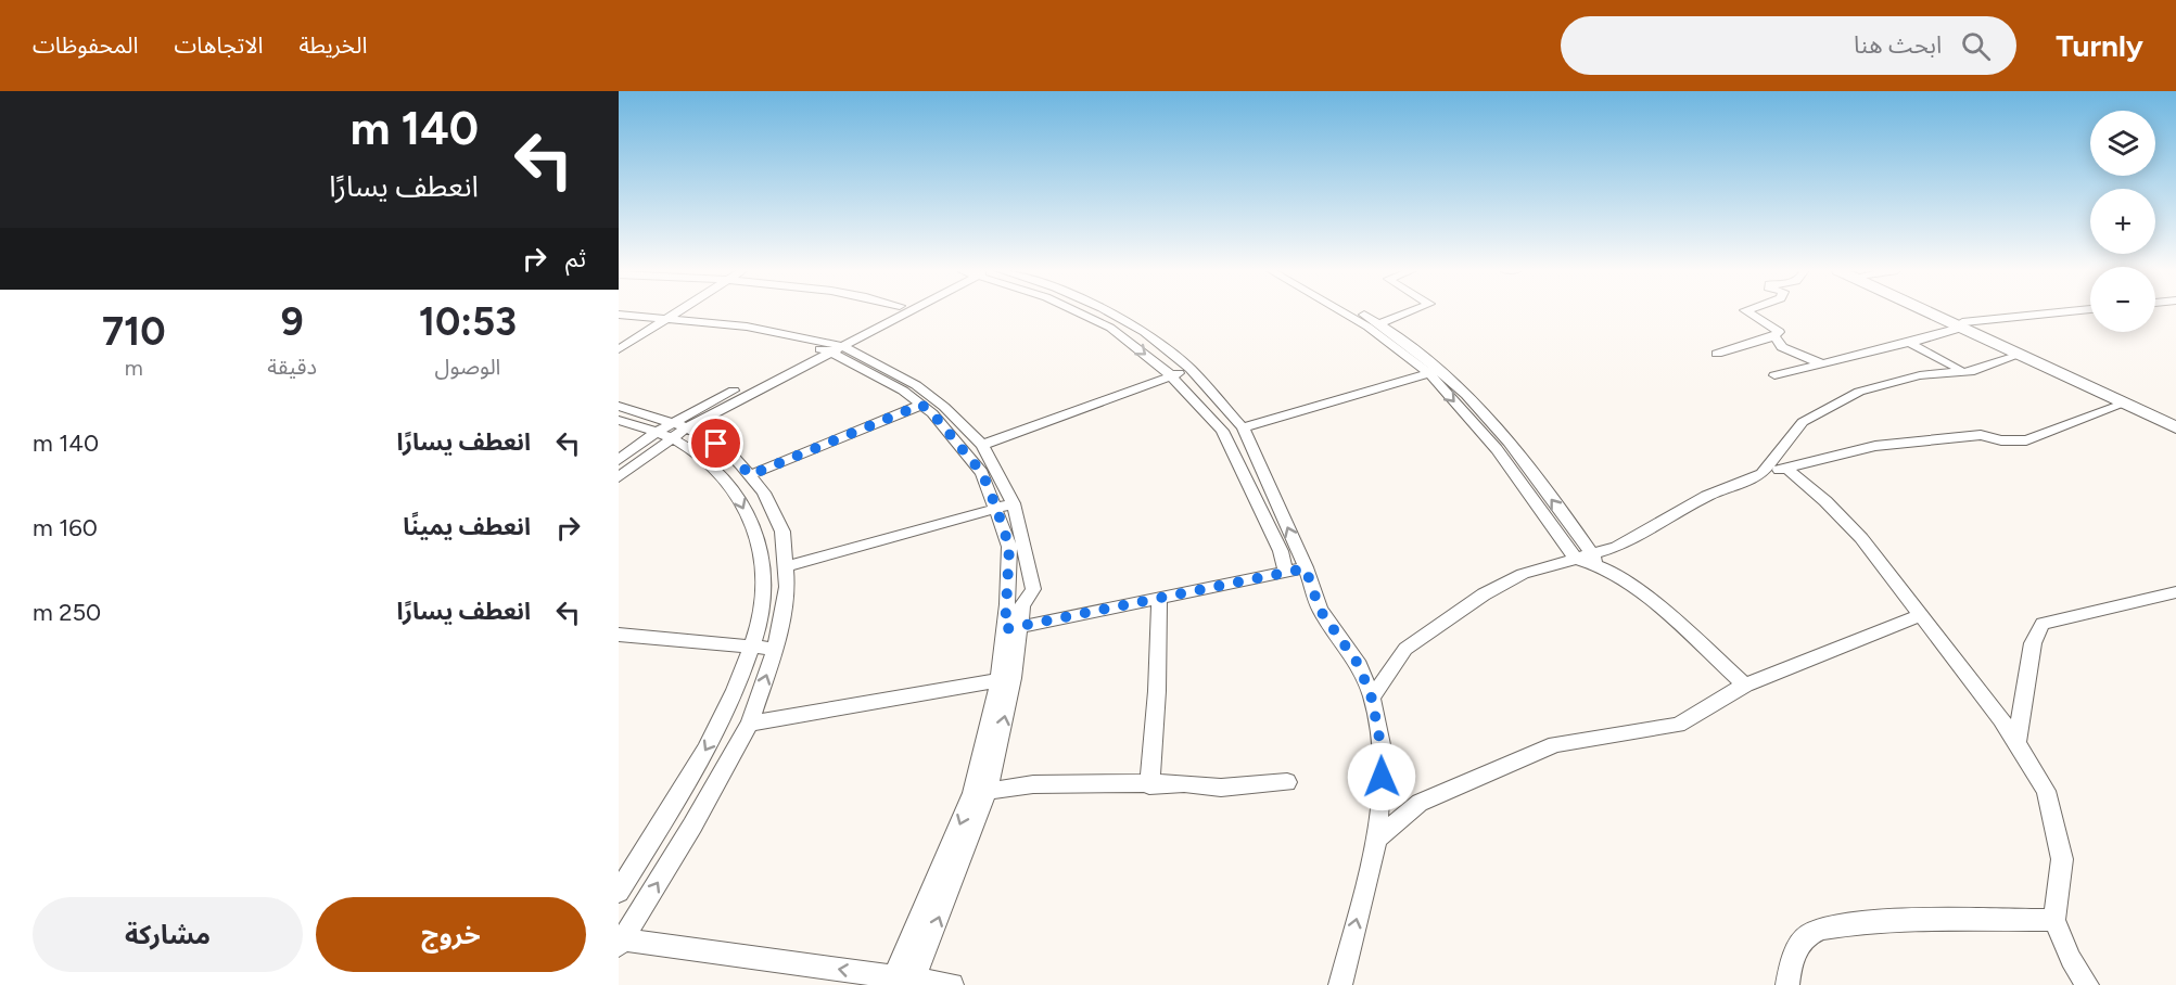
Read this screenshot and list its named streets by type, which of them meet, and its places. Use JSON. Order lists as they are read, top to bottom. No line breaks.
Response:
{"page":{"header":"Turnly","search":"ابحث هنا","nav":["الخريطة","الاتجاهات","المحفوظات"],"turn":["140 m","انعطف يسارًا"],"map_buttons":["+","−"],"then":"ثم","eta":["10:53","الوصول","9","دقيقة","710","m"],"list":[{"name":"انعطف يسارًا","value":"140 m"},{"name":"انعطف يمينًا","value":"160 m"},{"name":"انعطف يسارًا","value":"250 m"}],"buttons":["خروج","مشاركة"]}}
